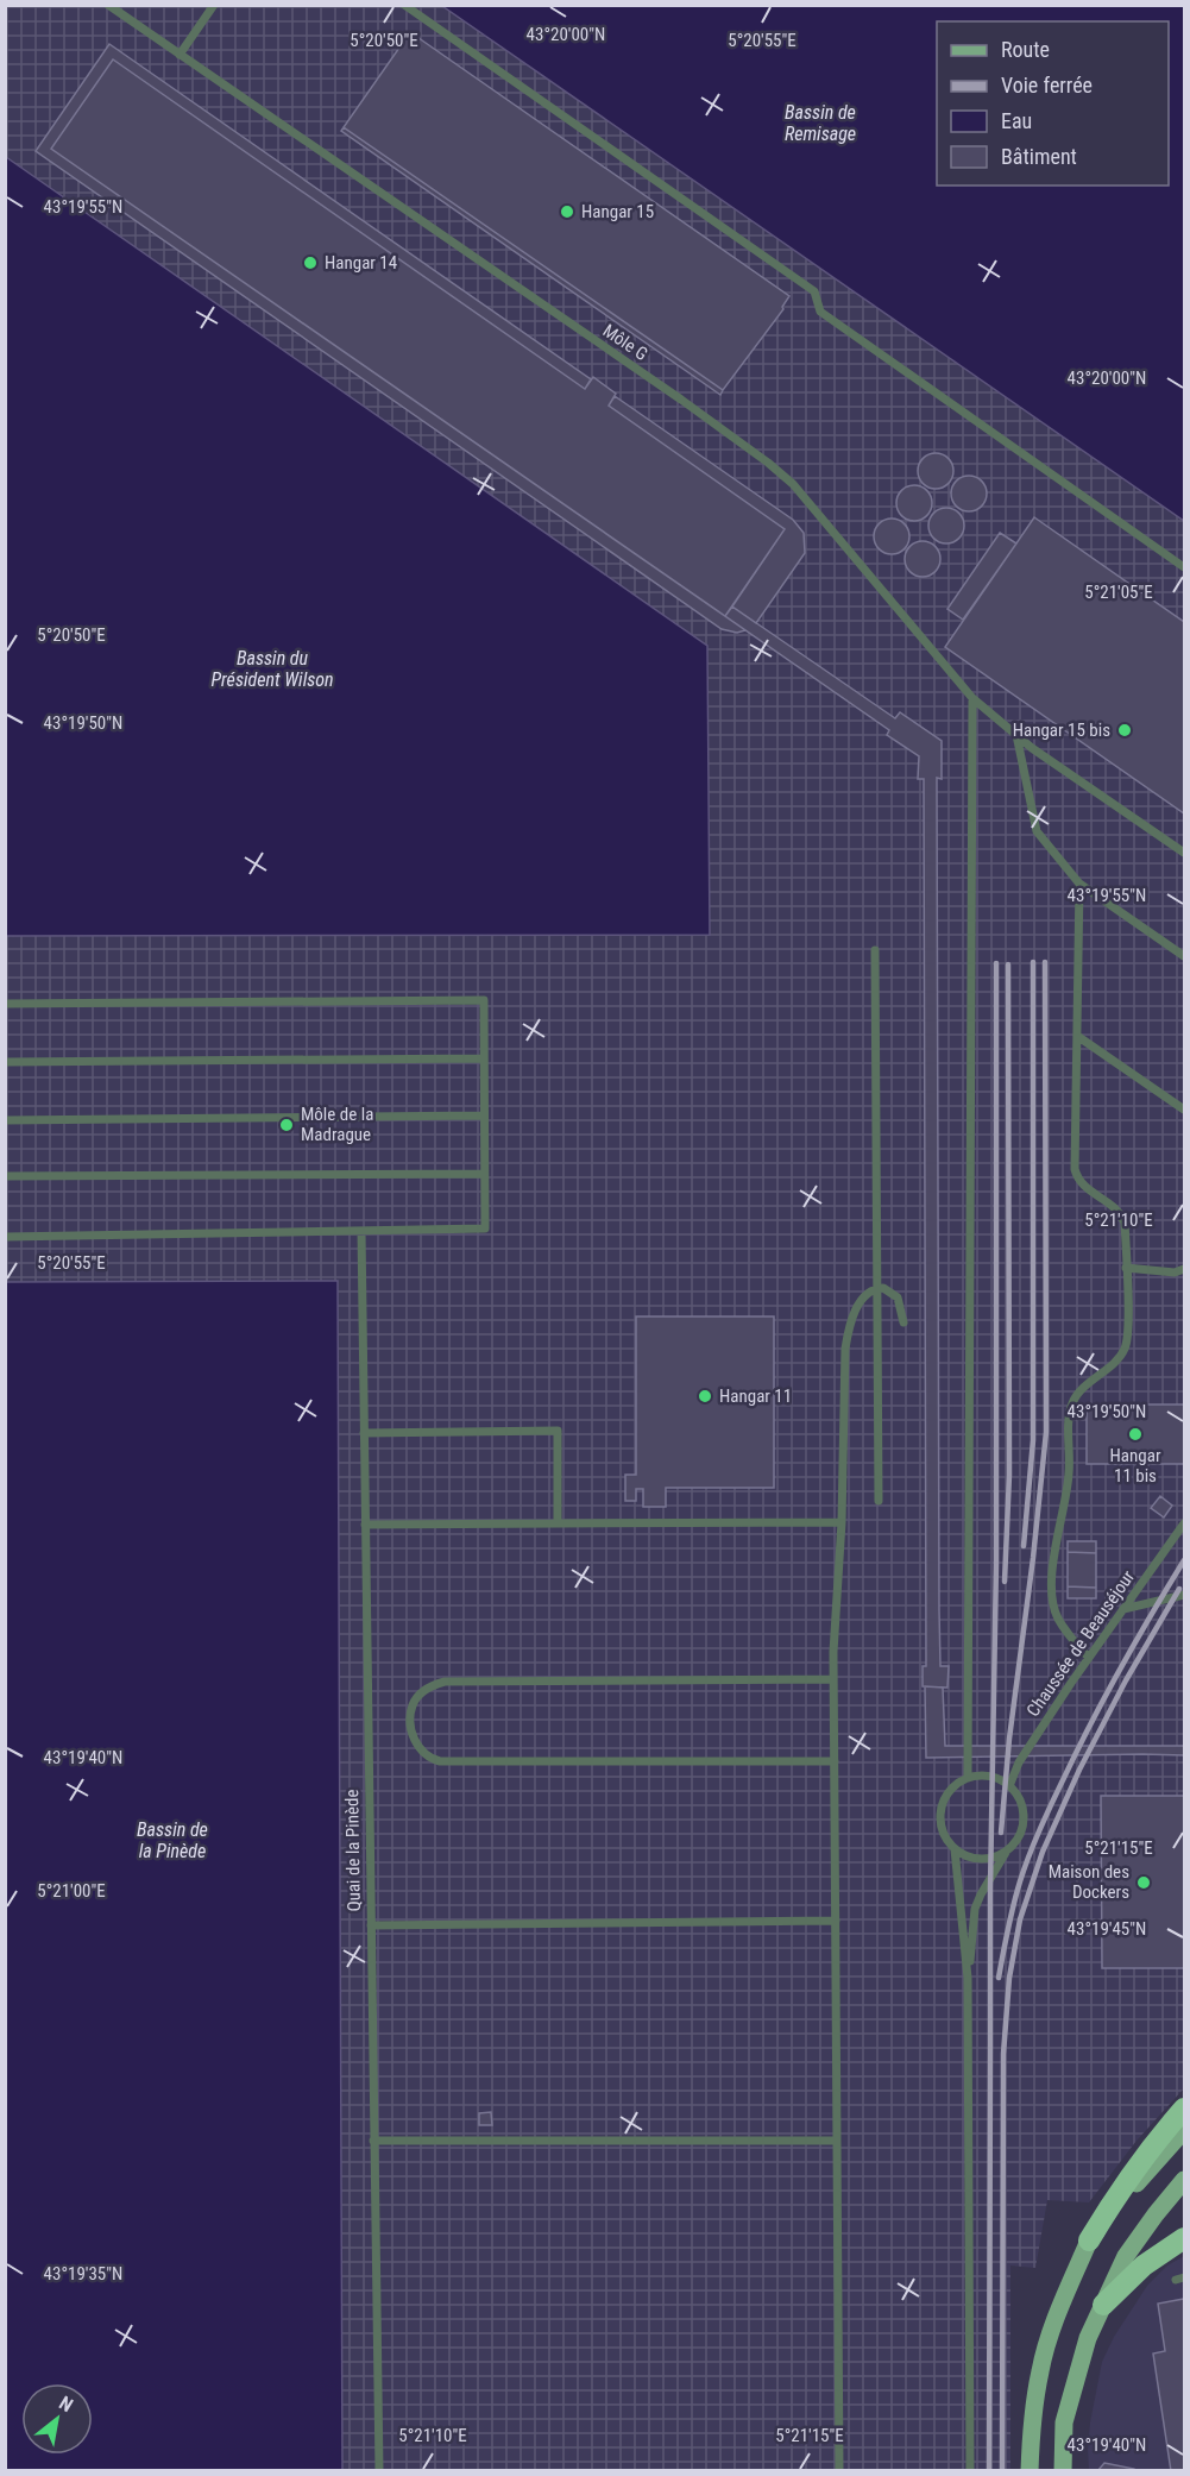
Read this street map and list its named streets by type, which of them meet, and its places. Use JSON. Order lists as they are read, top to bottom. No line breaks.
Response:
{"streets":{"lane":["Môle G","Chaussée de Beauséjour","Quai de la Pinède"]},"water":["Bassin de Remisage","Bassin du Président Wilson","Bassin de la Pinède"],"places":["Hangar 15","Hangar 14","Hangar 15 bis","Môle de la Madrague","Hangar 11","Hangar 11 bis","Maison des Dockers"],"legend":["Route","Voie ferrée","Eau","Bâtiment"],"north":"top right","coordinates":["43°20'00\"N","5°20'50\"E","5°20'55\"E","43°19'55\"N","5°21'05\"E","43°19'50\"N","5°21'10\"E","43°19'40\"N","5°21'15\"E","5°21'00\"E","43°19'45\"N","43°19'35\"N"]}
